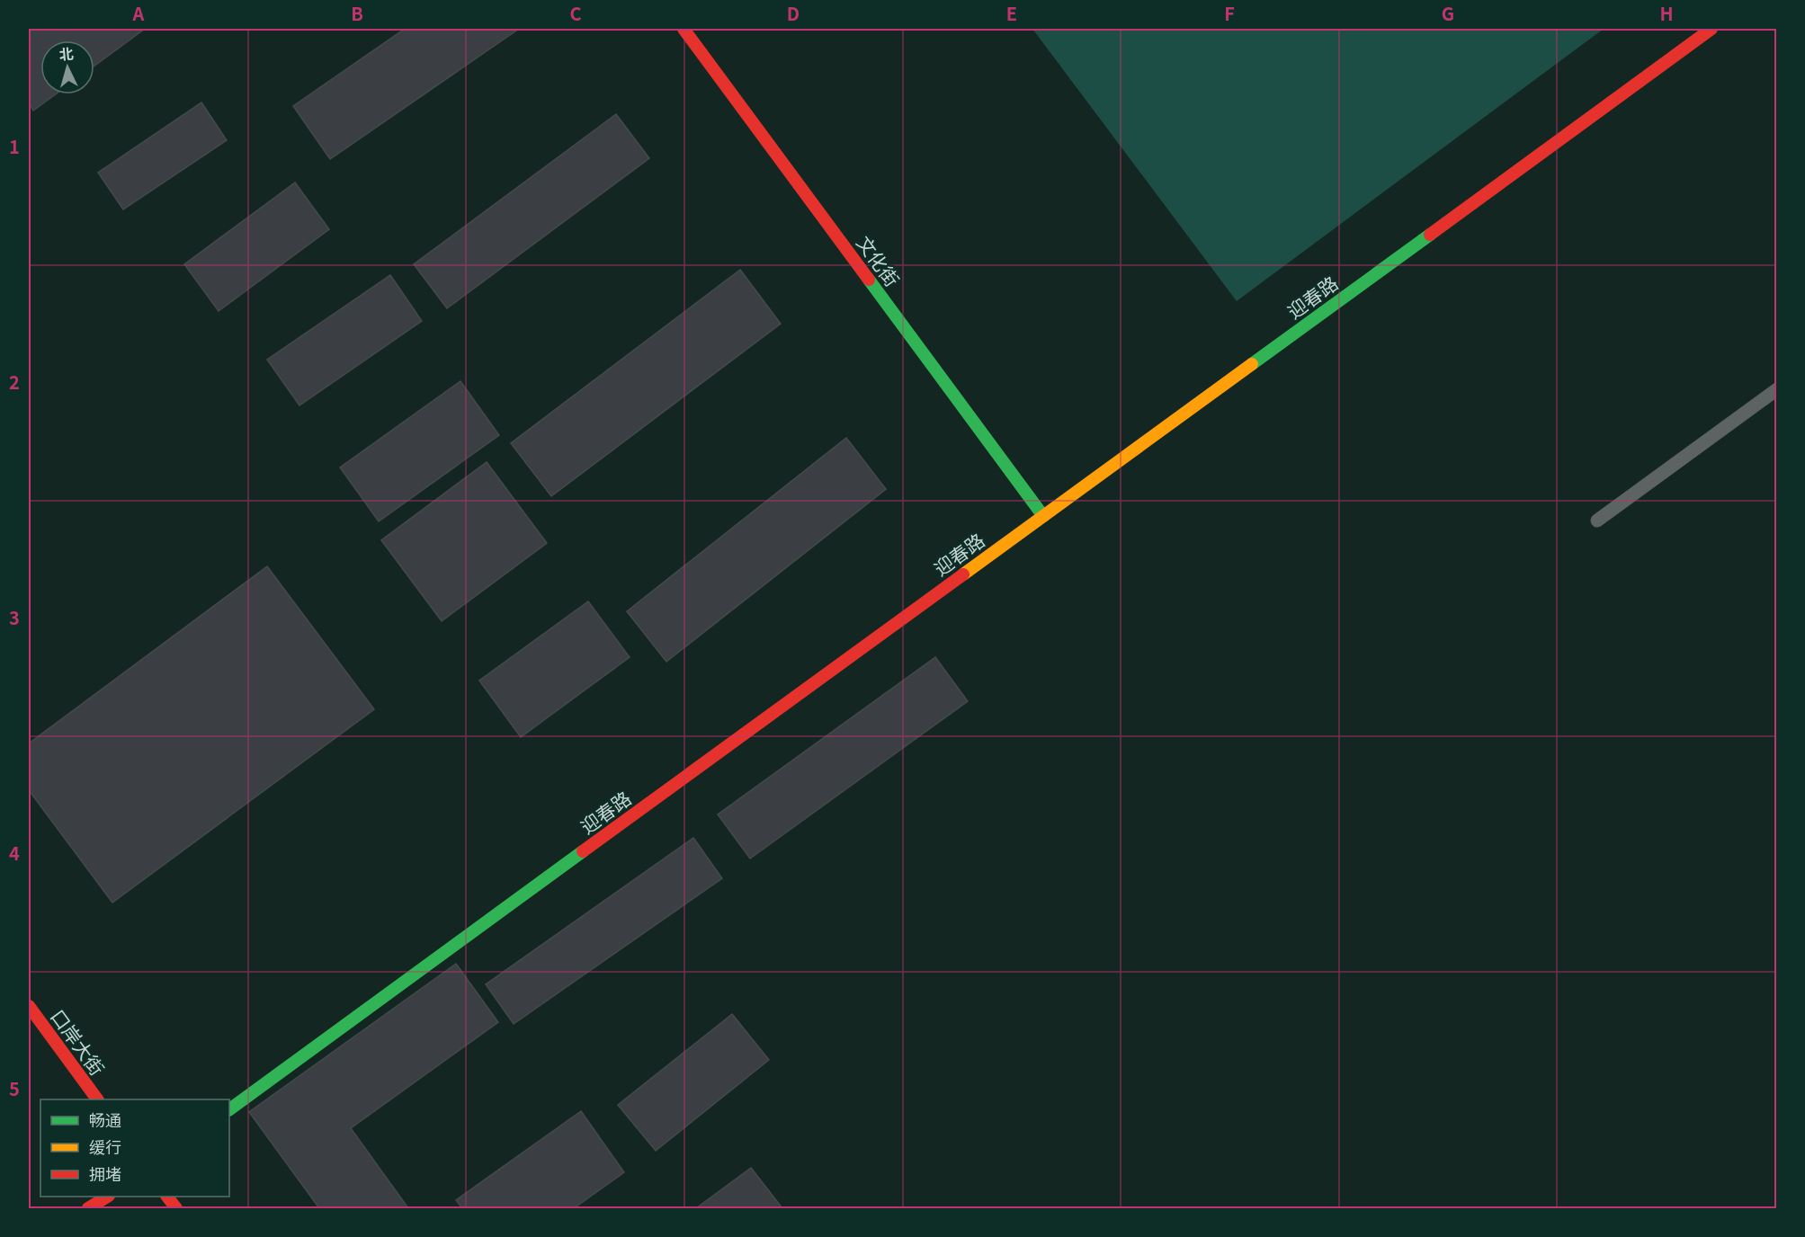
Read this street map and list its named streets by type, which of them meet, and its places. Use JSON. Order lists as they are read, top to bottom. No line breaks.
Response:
{"streets":{"main road":["文化街","迎春路","口岸大街"]},"crossings":[["文化街","迎春路"]],"legend":["畅通","缓行","拥堵"],"north":"top","grid":{"columns":["A","B","C","D","E","F","G","H"],"rows":["1","2","3","4","5"]}}
